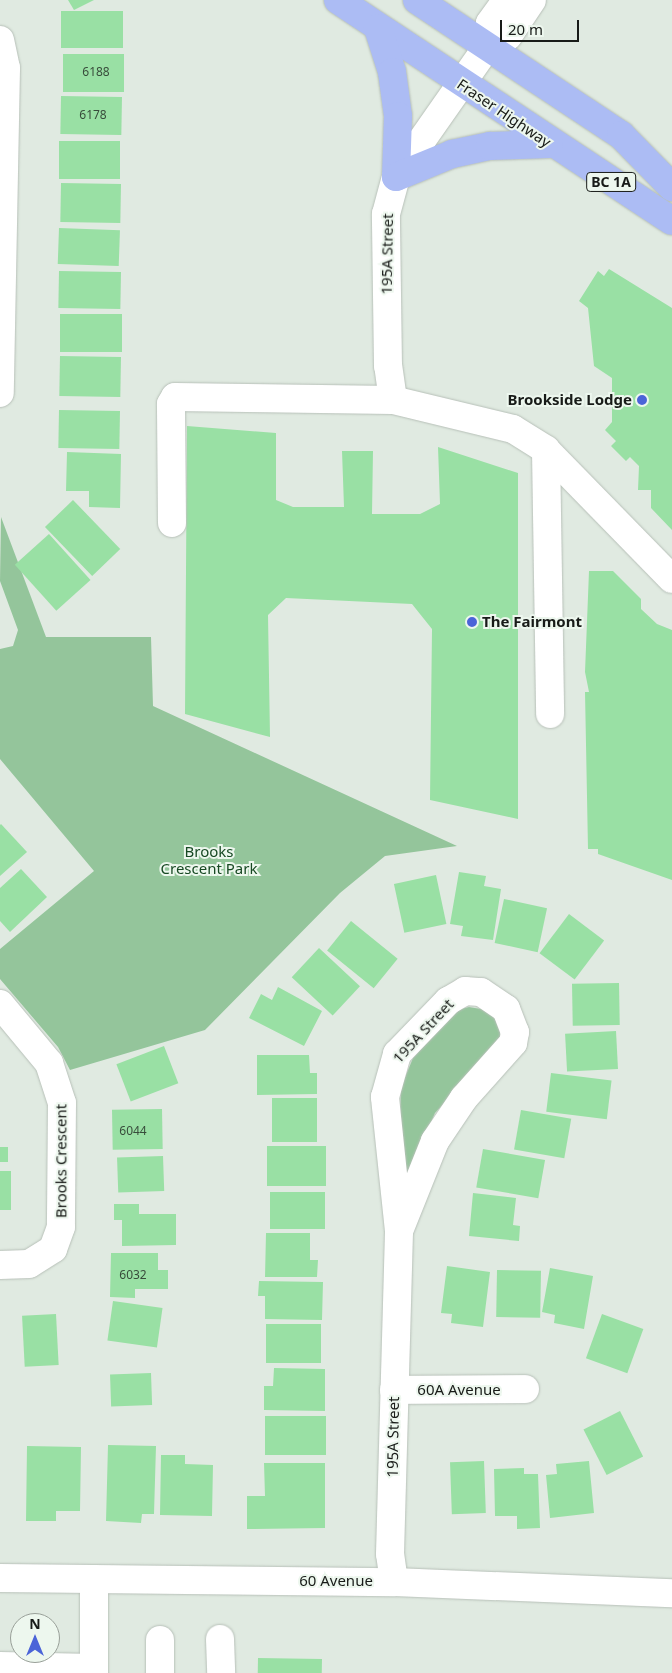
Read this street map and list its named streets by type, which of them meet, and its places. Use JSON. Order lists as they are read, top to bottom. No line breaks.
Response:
{"streets":{"main road":["Fraser Highway","BC 1A"],"street":["195A Street","Brooks Crescent","60A Avenue","60 Avenue"]},"crossings":[["Fraser Highway","195A Street"],["195A Street","60A Avenue"],["195A Street","60 Avenue"]],"parks":["Brooks Crescent Park"],"places":["Brookside Lodge","The Fairmont"],"house_numbers":["6188","6178","6044","6032"],"scale_bar":"20 m","north":"top"}
